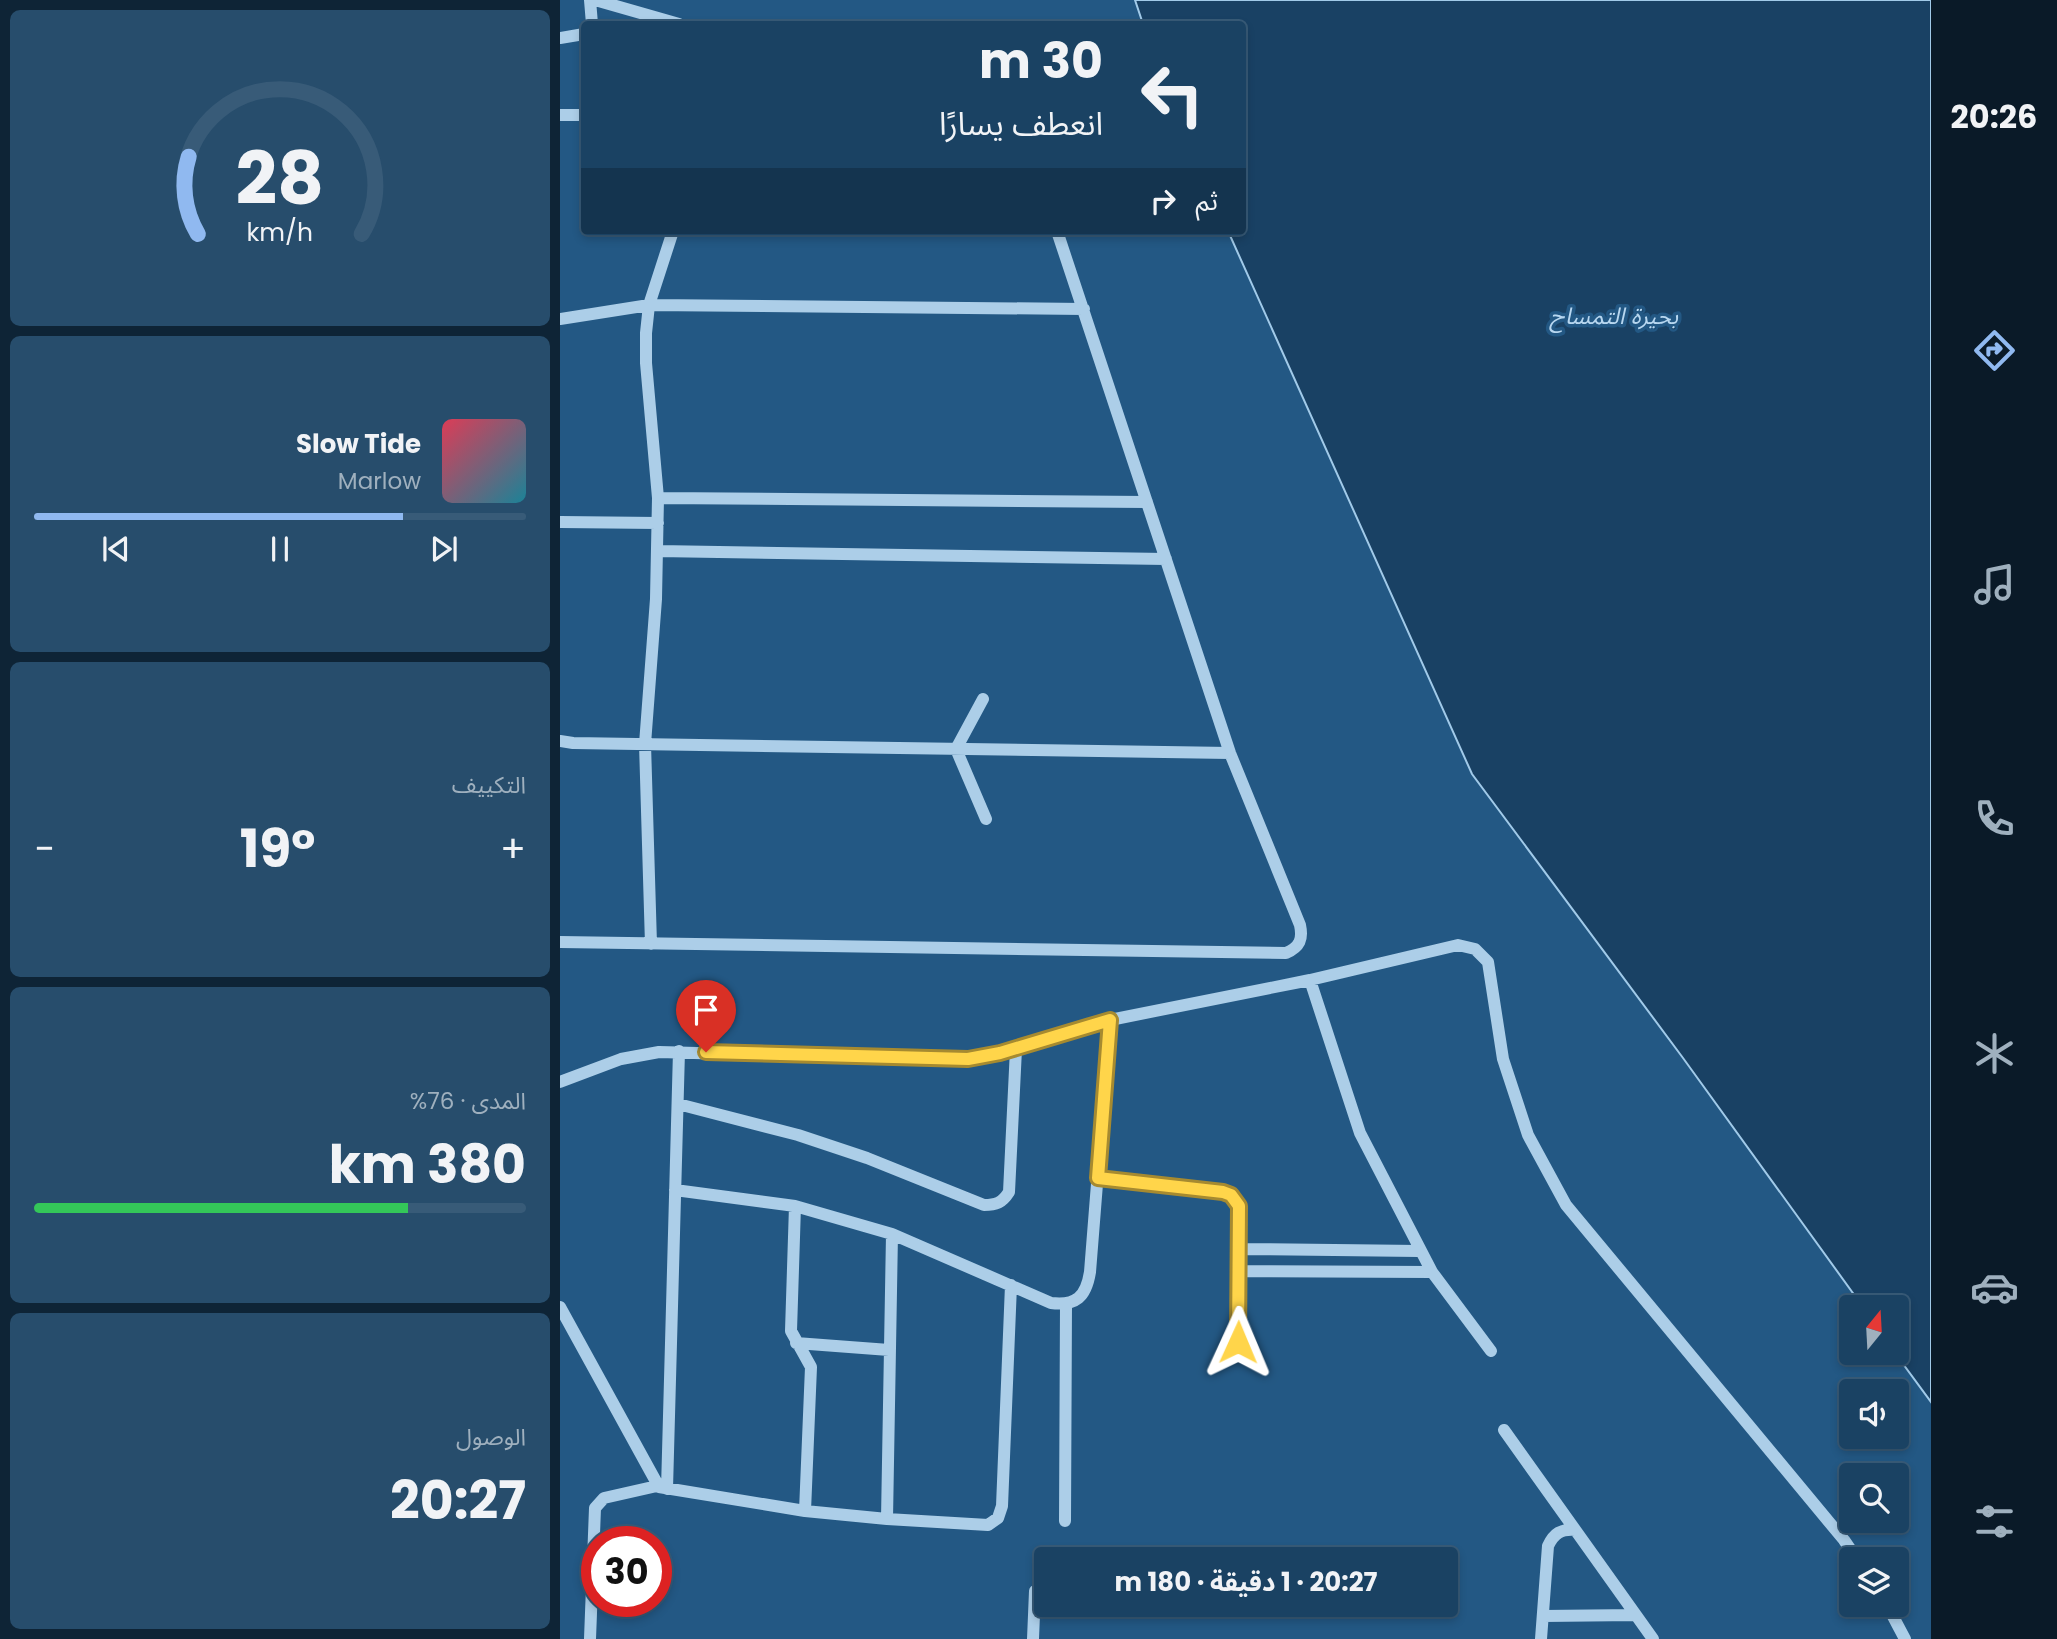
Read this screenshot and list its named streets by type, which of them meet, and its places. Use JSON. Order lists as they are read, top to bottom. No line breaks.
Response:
{"water":["بحيرة التمساح"],"north":"top","page":{"tabs":"20:26","turn":["30 m","انعطف يسارًا"],"then":"ثم","song":["Slow Tide","Marlow"],"tile":["التكييف",["المدى · 76%","380 km"],["الوصول","20:27"]],"heat":["−","19°","+"],"limit":"30","trip":"20:27 · 1 دقيقة · 180 m","gauge":["28","km/h"]}}
